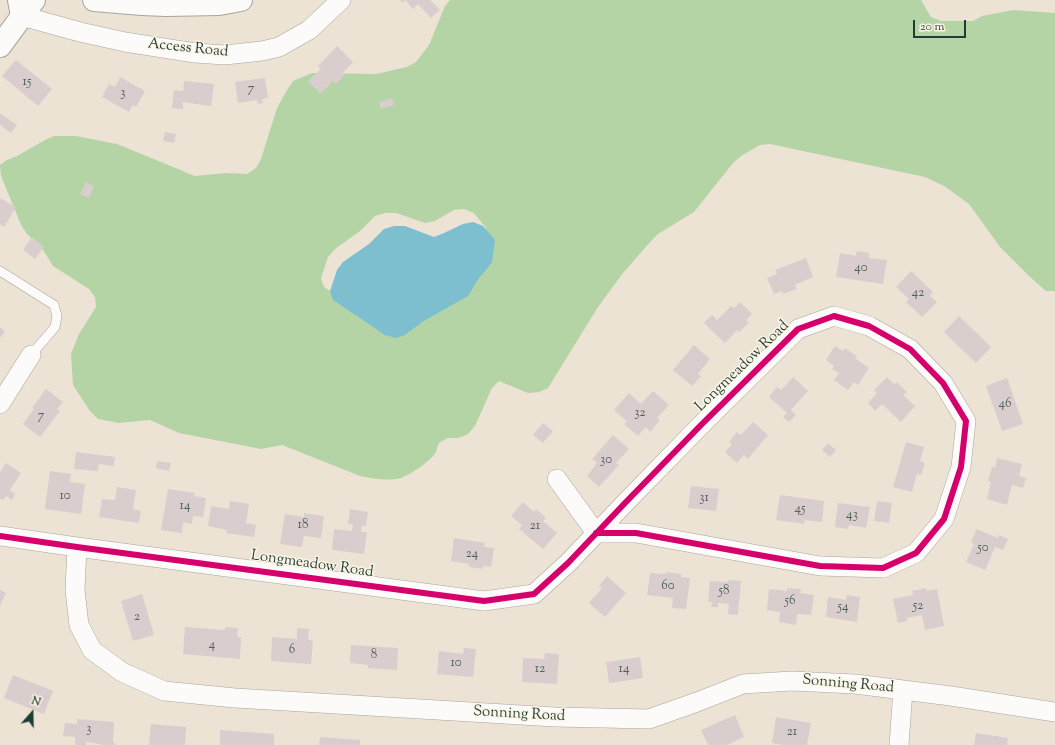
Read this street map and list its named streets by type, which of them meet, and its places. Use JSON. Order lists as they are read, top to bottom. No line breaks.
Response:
{"streets":{"street":["Access Road","Longmeadow Road","Sonning Road"]},"crossings":[["Longmeadow Road","Sonning Road"]],"house_numbers":["15","7","3","40","42","46","32","7","30","10","31","14","45","43","18","21","50","24","60","58","56","52","54","2","4","6","8","10","12","14","3","21"],"scale_bar":"20 m","north":"top"}
